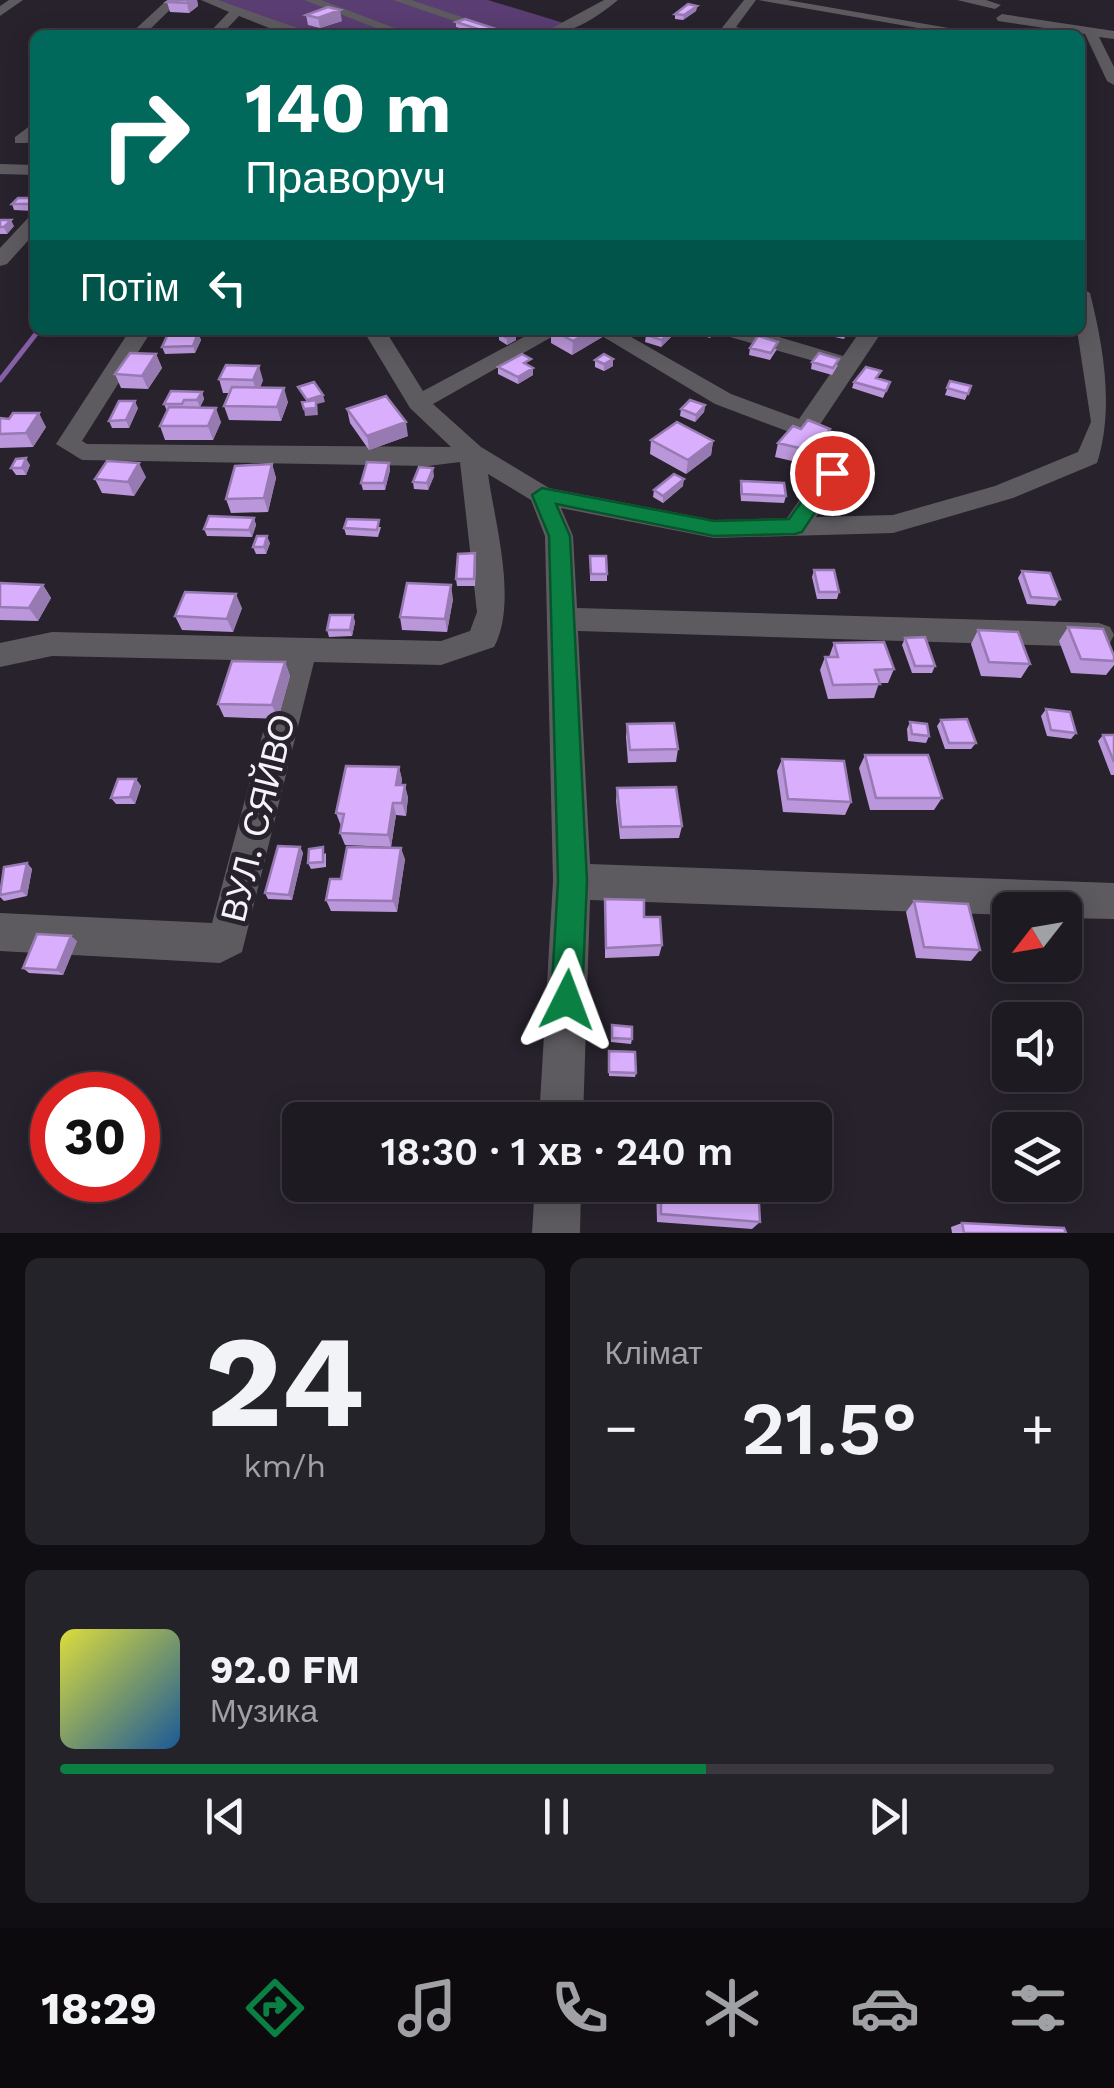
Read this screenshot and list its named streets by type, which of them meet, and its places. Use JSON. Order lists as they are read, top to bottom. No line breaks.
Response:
{"streets":{"street":["ВУЛ. СЯЙВО"]},"north":"bottom left","page":{"turn":["140 m","Праворуч"],"then":"Потім","limit":"30","trip":"18:30 · 1 хв · 240 m","tile":[["24","km/h"],"Клімат"],"heat":["−","21.5°","+"],"song":["92.0 FM","Музика"],"tabs":"18:29"}}
